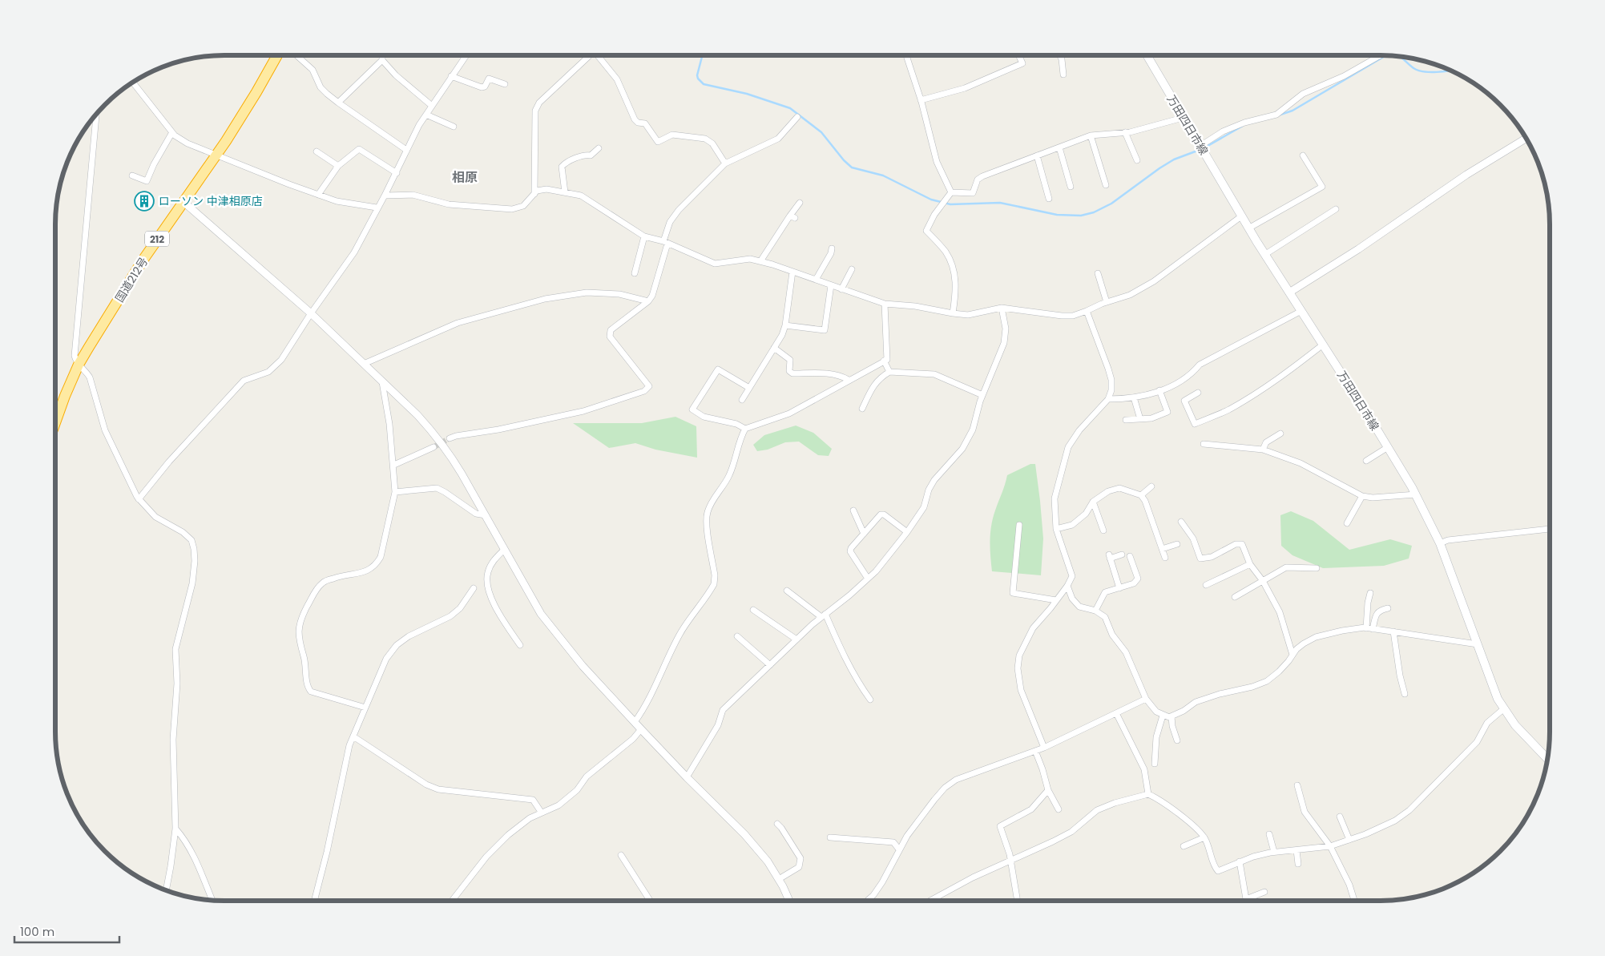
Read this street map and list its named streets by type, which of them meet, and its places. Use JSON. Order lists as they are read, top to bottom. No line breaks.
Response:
{"streets":{"highway":["212","国道212号"],"main road":["万田四日市線"]},"districts":["相原"],"places":{"building":["ローソン 中津相原店"]},"scale_bar":"100 m"}
